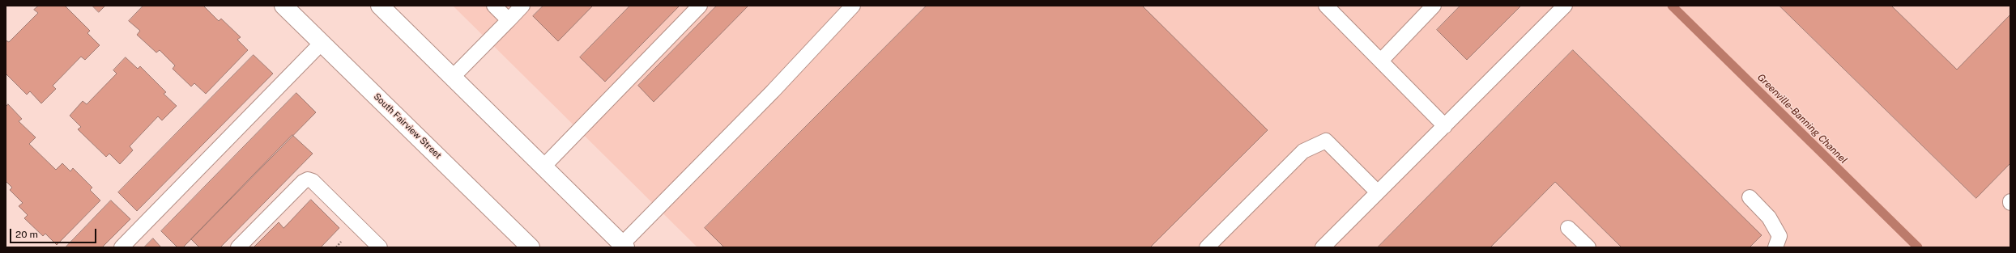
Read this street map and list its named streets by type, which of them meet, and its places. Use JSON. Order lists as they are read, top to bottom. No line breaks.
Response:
{"streets":{"main road":["South Fairview Street"]},"water":["Greenville-Banning Channel"],"scale_bar":"20 m"}
